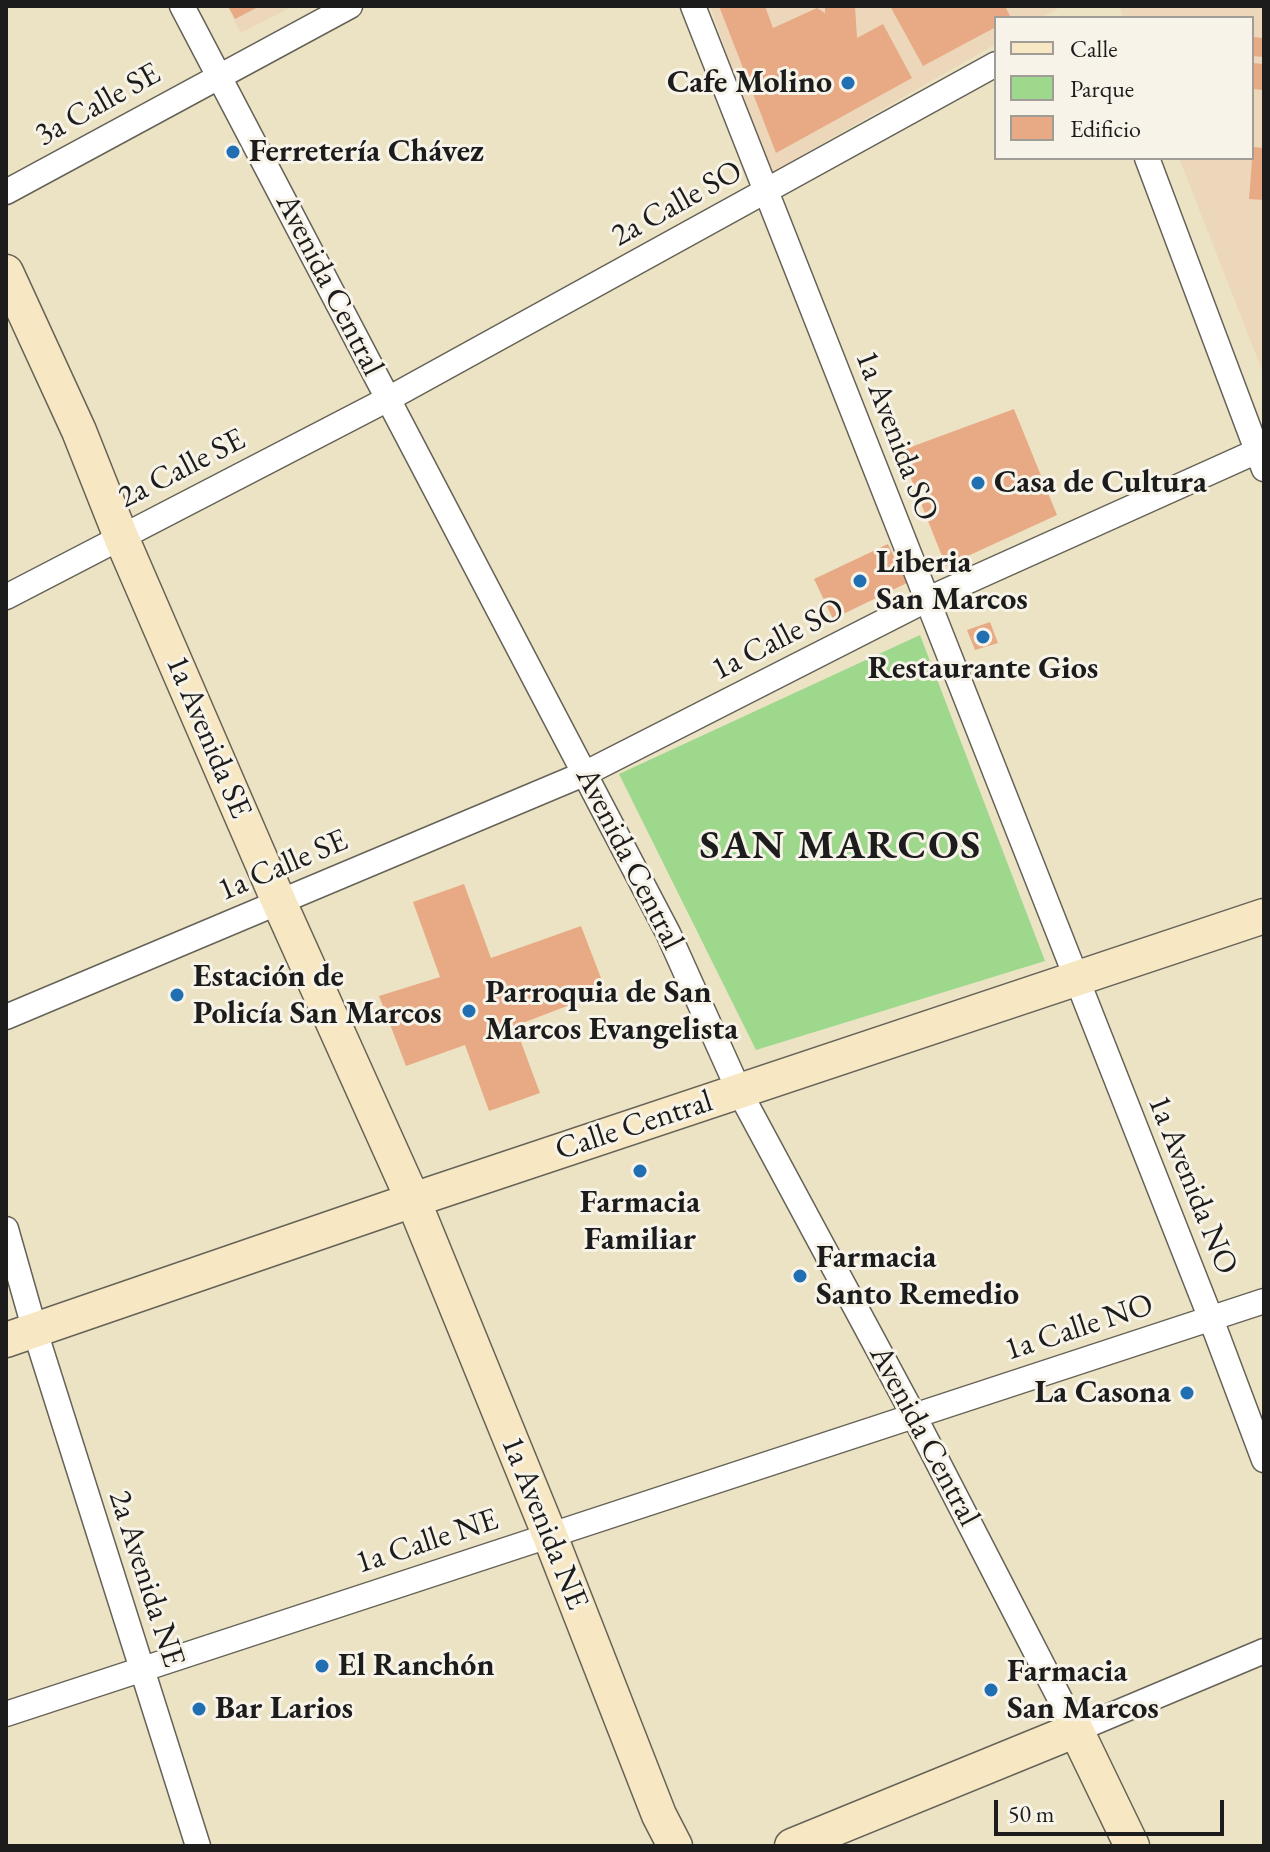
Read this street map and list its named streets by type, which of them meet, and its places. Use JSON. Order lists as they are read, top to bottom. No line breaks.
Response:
{"streets":{"main road":["Avenida Central","1a Avenida SE","Calle Central","1a Avenida NE"],"street":["3a Calle SE","2a Calle SO","1a Avenida SO","2a Calle SE","1a Calle SO","1a Calle SE","1a Avenida NO","1a Calle NO","1a Calle NE","2a Avenida NE"]},"crossings":[["3a Calle SE","Avenida Central"],["2a Calle SO","Avenida Central"],["2a Calle SO","1a Avenida SO"],["2a Calle SO","2a Calle SE"],["Avenida Central","2a Calle SE"],["Avenida Central","1a Calle SO"],["Avenida Central","1a Calle SE"],["Avenida Central","Calle Central"],["Avenida Central","1a Calle NO"],["Avenida Central","1a Calle NE"],["1a Avenida SO","1a Calle SO"],["1a Avenida SO","Calle Central"],["1a Avenida SO","1a Avenida NO"],["2a Calle SE","1a Avenida SE"],["1a Calle SO","1a Calle SE"],["1a Avenida SE","1a Calle SE"],["1a Avenida SE","Calle Central"],["1a Avenida SE","1a Avenida NE"],["Calle Central","1a Avenida NO"],["Calle Central","1a Avenida NE"],["Calle Central","2a Avenida NE"],["1a Avenida NO","1a Calle NO"],["1a Calle NO","1a Calle NE"],["1a Avenida NE","1a Calle NE"],["1a Calle NE","2a Avenida NE"]],"districts":["SAN MARCOS"],"places":["Cafe Molino","Ferretería Chávez","Casa de Cultura","Liberia San Marcos","Restaurante Gios","Estación de Policía San Marcos","Parroquia de San Marcos Evangelista","Farmacia Familiar","Farmacia Santo Remedio","La Casona","El Ranchón","Farmacia San Marcos","Bar Larios"],"legend":["Calle","Parque","Edificio"],"scale_bar":"50 m"}
